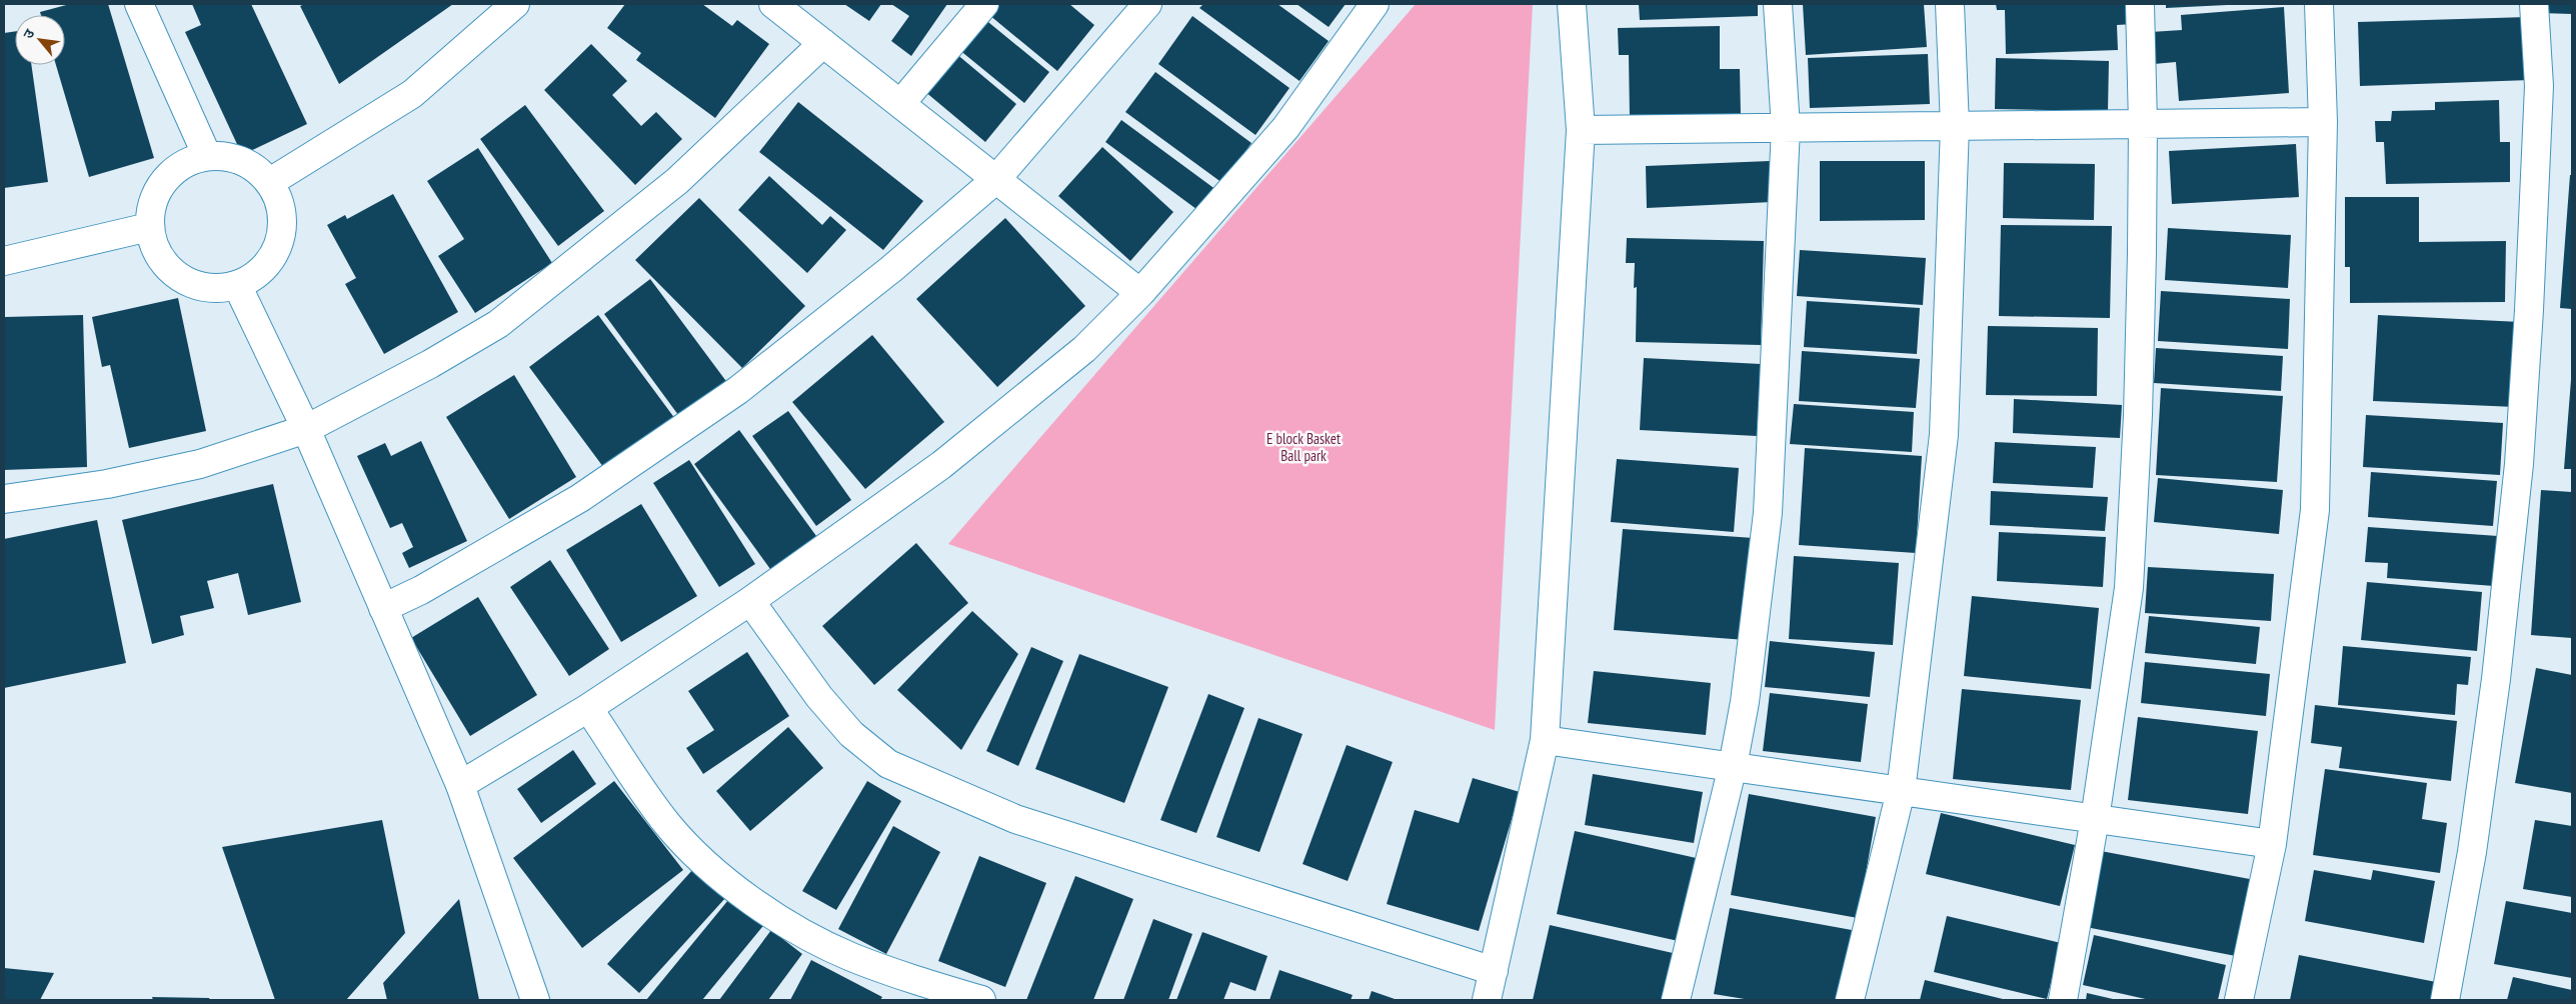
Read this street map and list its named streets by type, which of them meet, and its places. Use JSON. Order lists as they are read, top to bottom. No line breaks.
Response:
{"parks":["E block Basket Ball park"],"north":"top left"}
